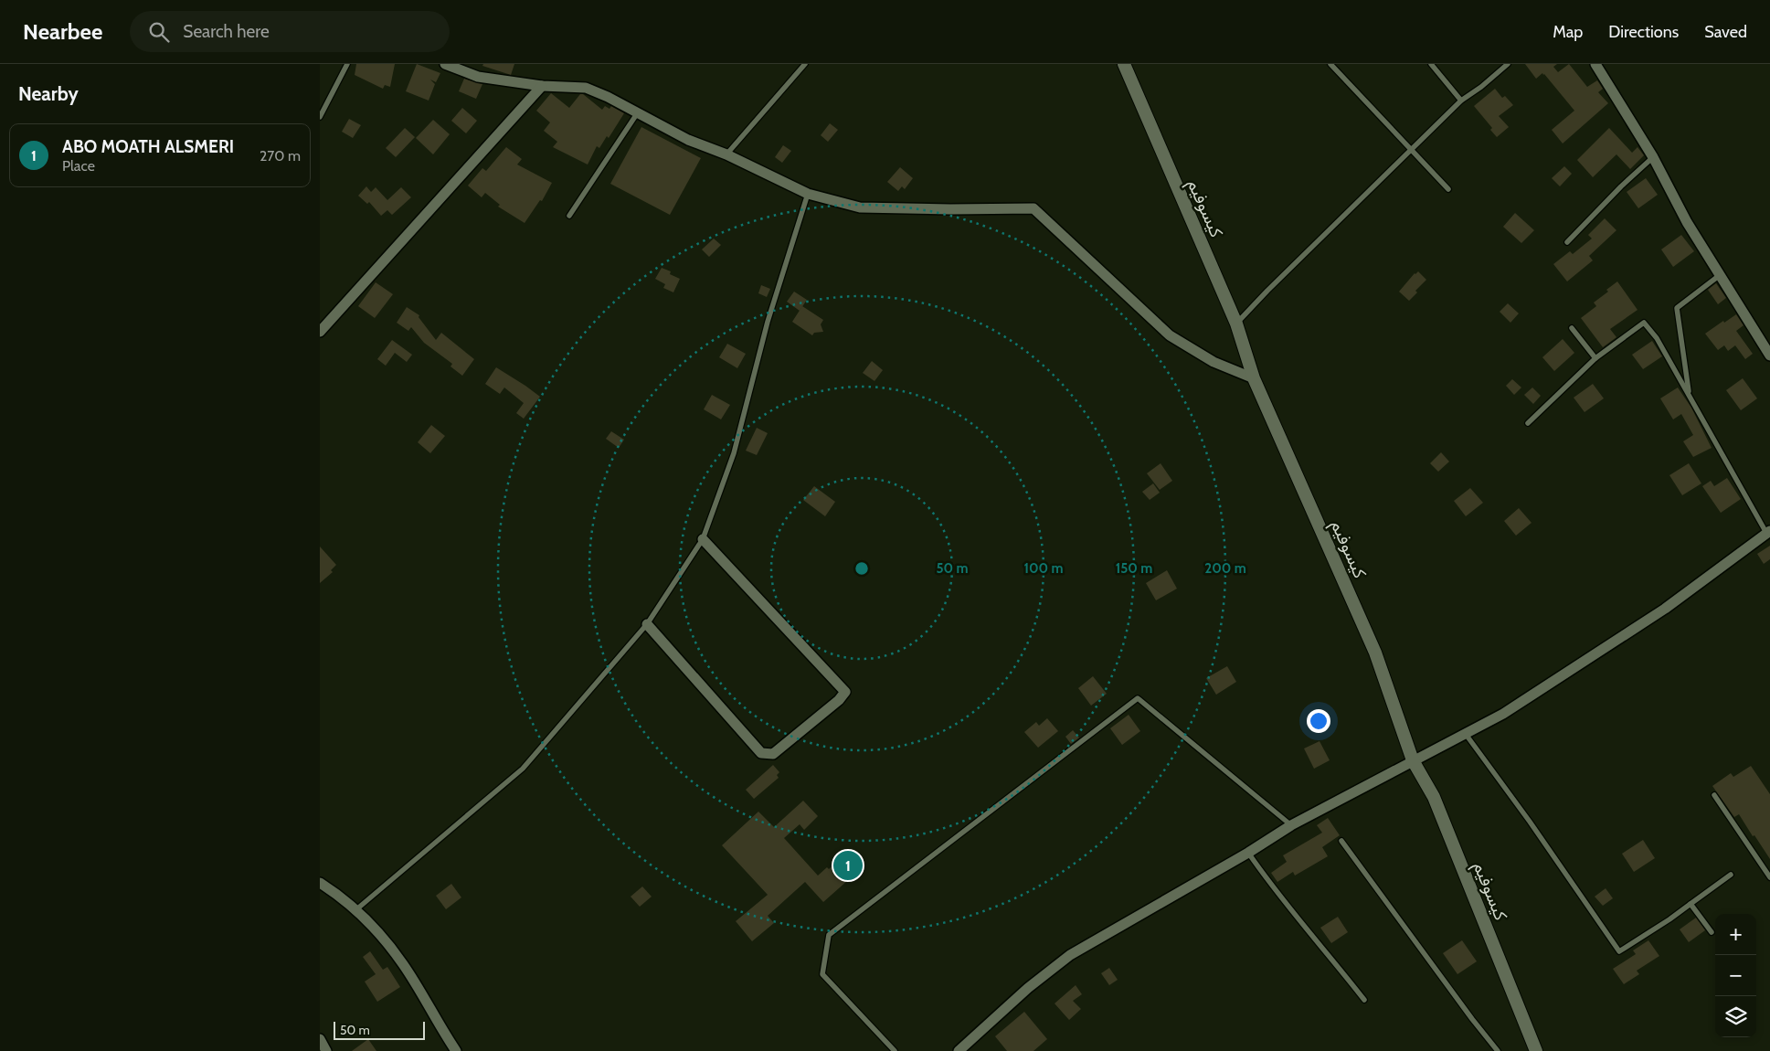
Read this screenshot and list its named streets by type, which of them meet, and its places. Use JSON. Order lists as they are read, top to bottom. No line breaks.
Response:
{"streets":{"street":["كيسوفيم"]},"scale_bar":"50 m","page":{"header":"Nearbee","search":"Search here","nav":["Map","Directions","Saved"],"heading":"Nearby","list":[{"mark":"1","name":"ABO MOATH ALSMERI","note":"Place","value":"270 m"}],"pins":"1","map_buttons":["+","−"],"scale":"50 m"},"rings":["50 m","100 m","150 m","200 m"]}
